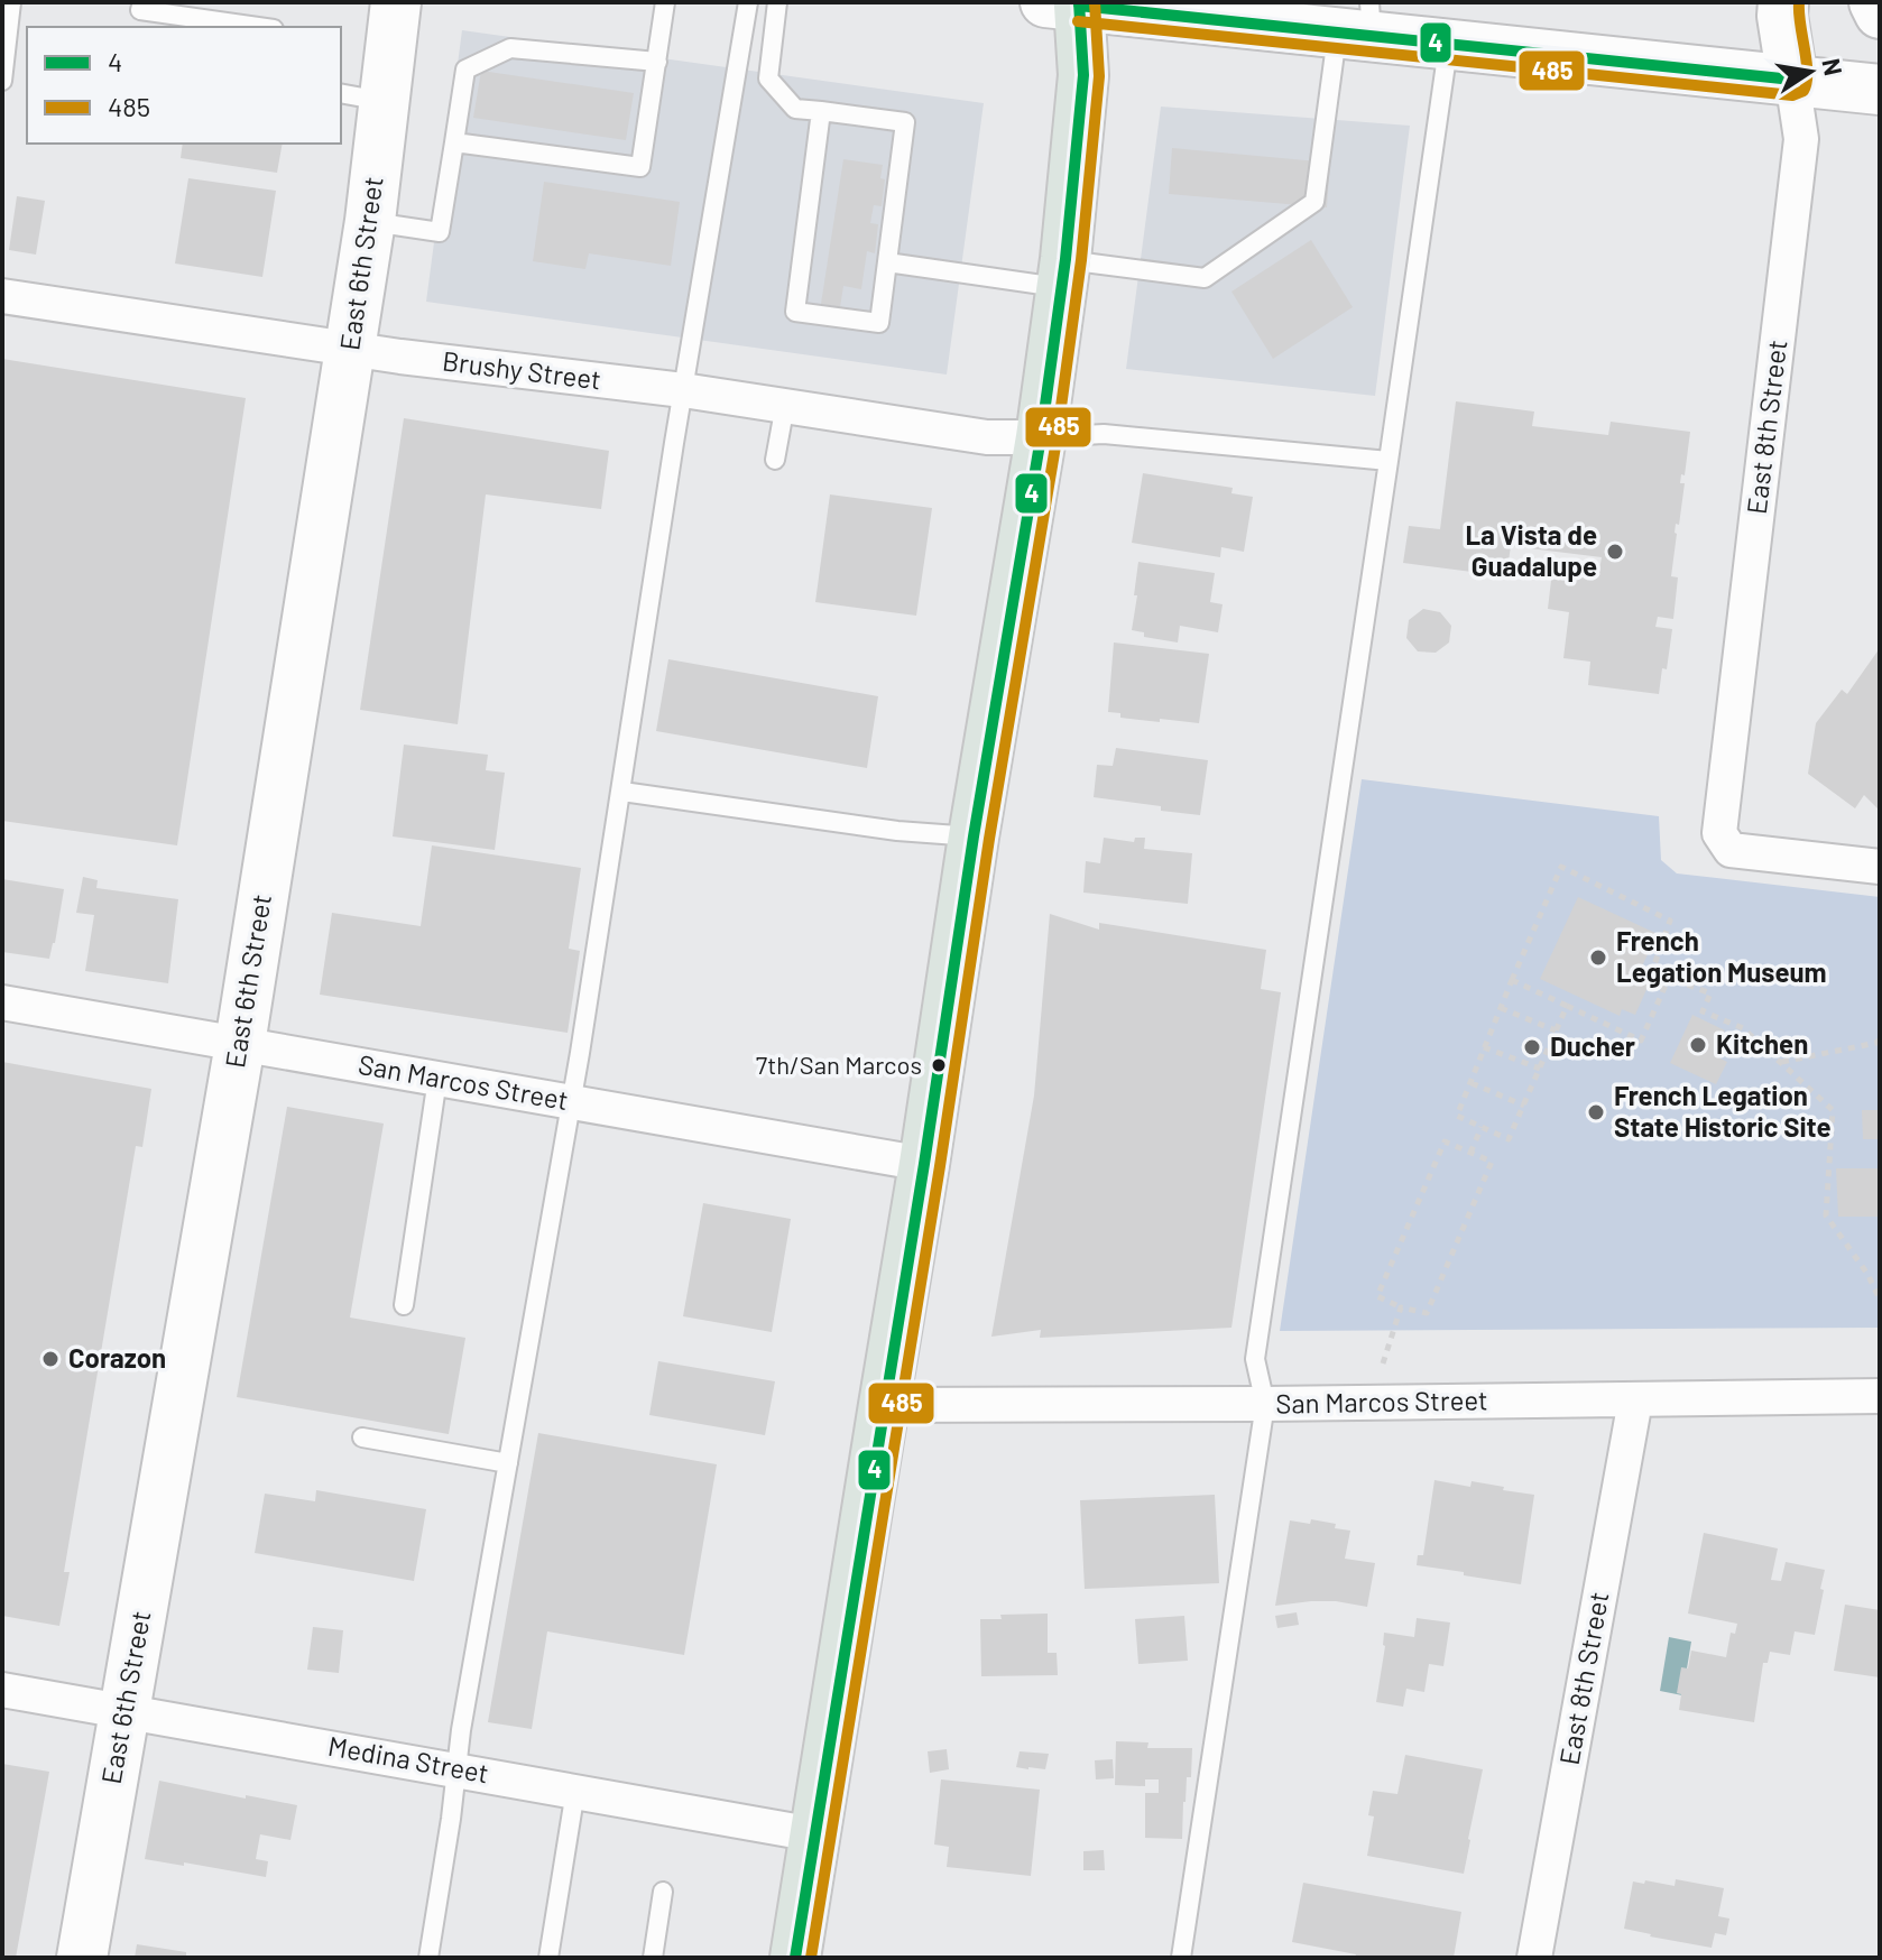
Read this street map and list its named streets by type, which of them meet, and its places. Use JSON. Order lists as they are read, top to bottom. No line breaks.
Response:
{"streets":{"street":["East 6th Street","Brushy Street","East 8th Street","San Marcos Street","Medina Street"]},"crossings":[["East 6th Street","Brushy Street"],["East 6th Street","San Marcos Street"],["East 6th Street","Medina Street"],["East 8th Street","San Marcos Street"]],"places":["La Vista de Guadalupe","French Legation Museum","Kitchen","Ducher","7th/San Marcos","French Legation State Historic Site","Corazon"],"lines":["transit line 4","transit line 485"],"legend":["4","485"],"north":"right"}
